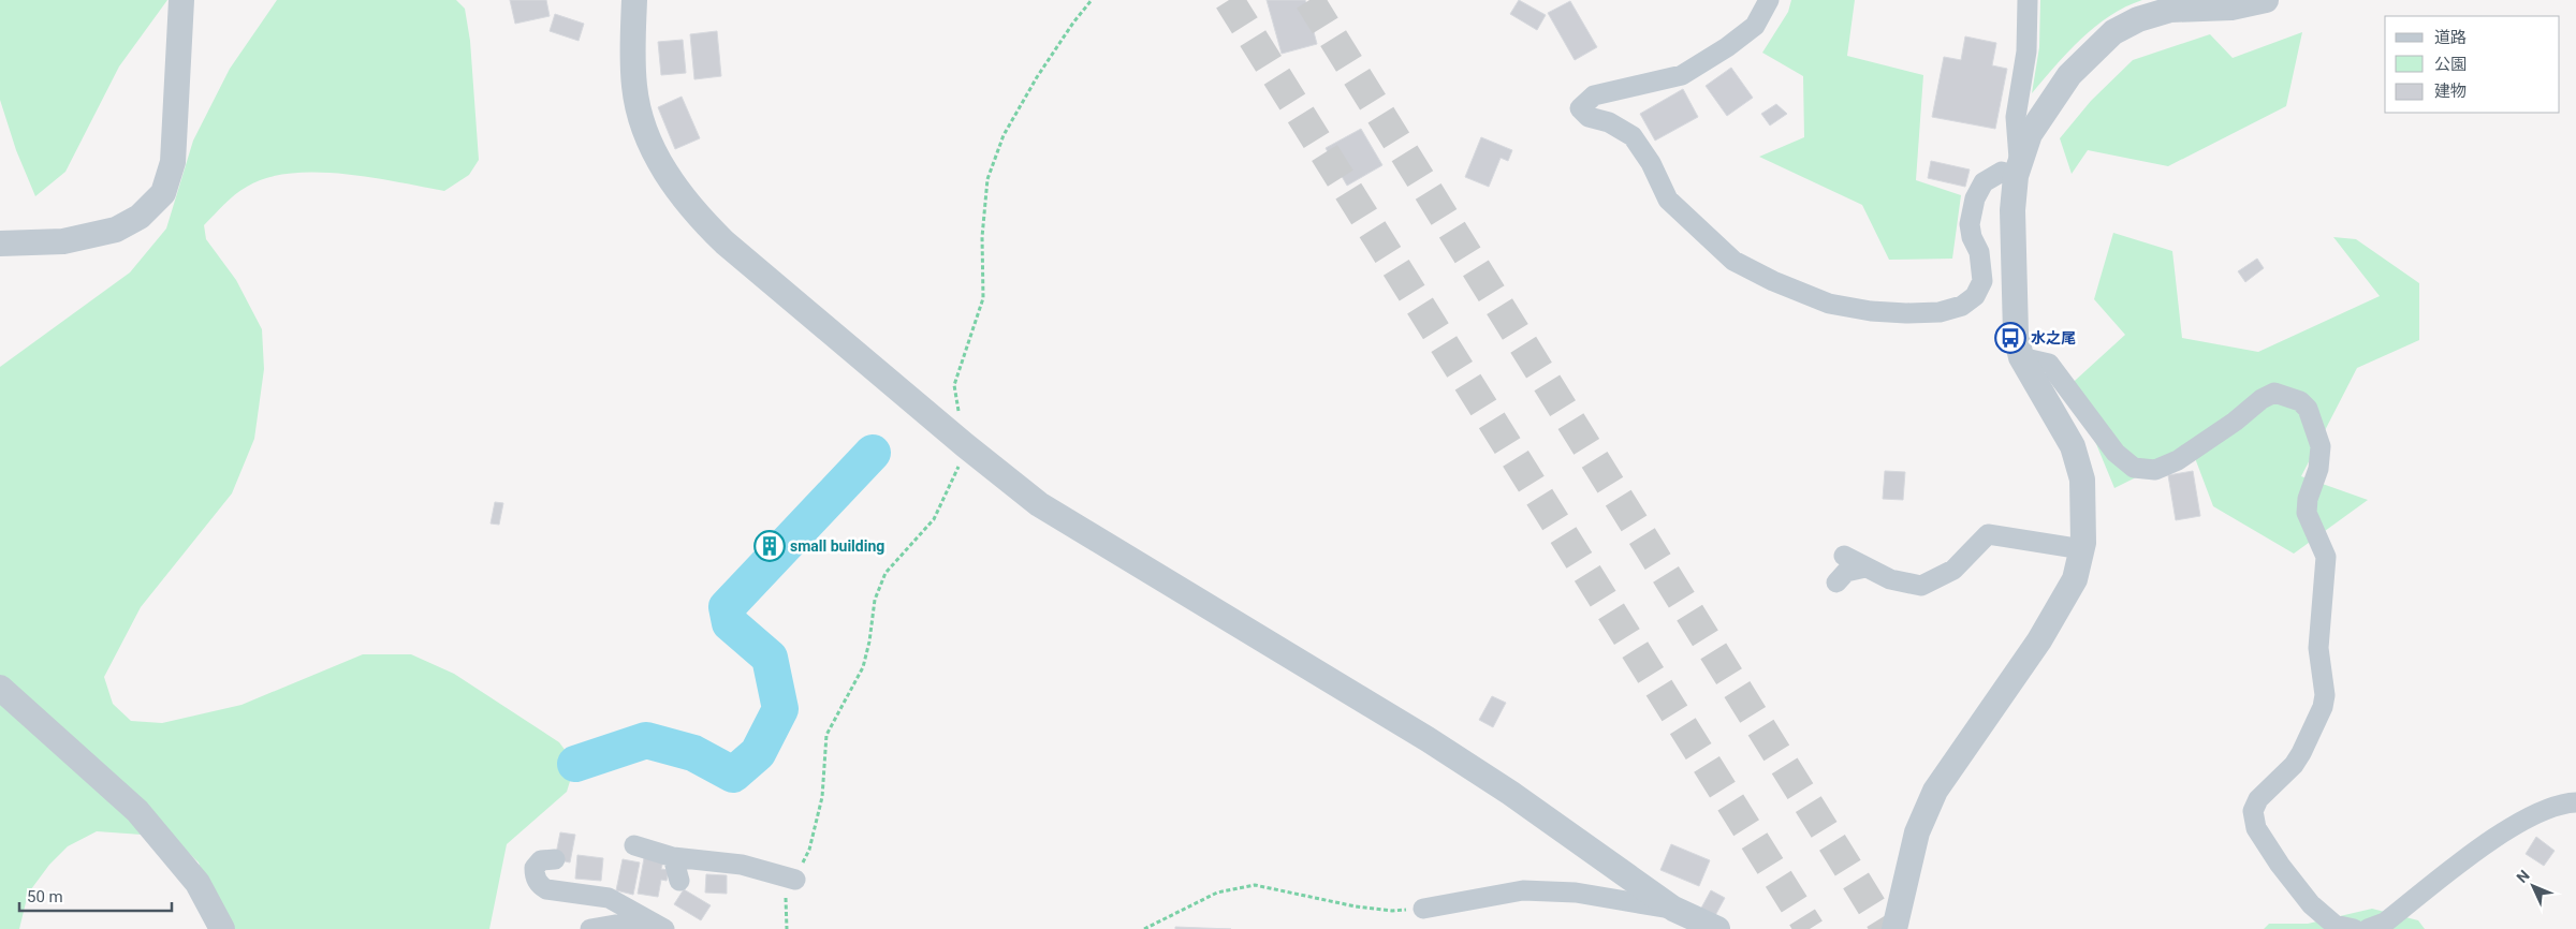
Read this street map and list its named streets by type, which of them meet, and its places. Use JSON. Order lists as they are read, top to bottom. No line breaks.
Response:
{"places":{"bus stop":["水之尾"],"building":["small building"]},"legend":["道路","公園","建物"],"scale_bar":"50 m","north":"top left"}
